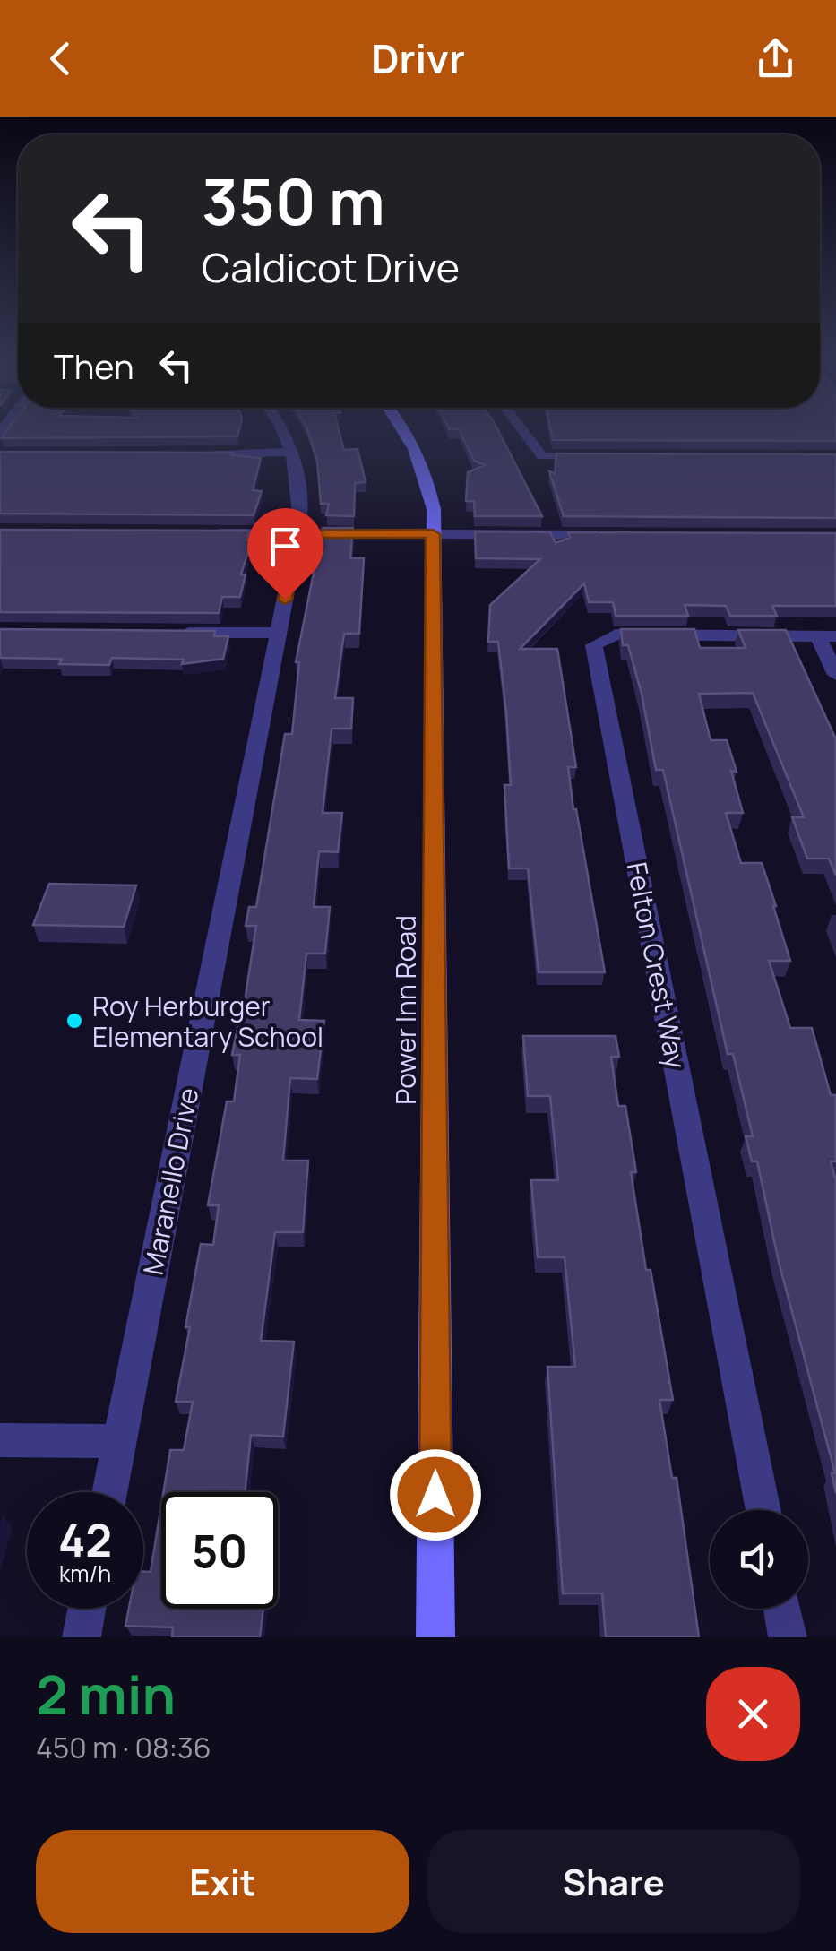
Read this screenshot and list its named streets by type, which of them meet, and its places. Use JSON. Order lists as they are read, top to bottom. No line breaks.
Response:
{"streets":{"main road":["Power Inn Road"],"street":["Felton Crest Way","Maranello Drive"]},"places":["Roy Herburger Elementary School"],"page":{"header":"Drivr","turn":["350 m","Caldicot Drive"],"then":"Then","speed":"42 km/h","limit":"50","heading":["2 min","450 m · 08:36"],"buttons":["Exit","Share"]}}
